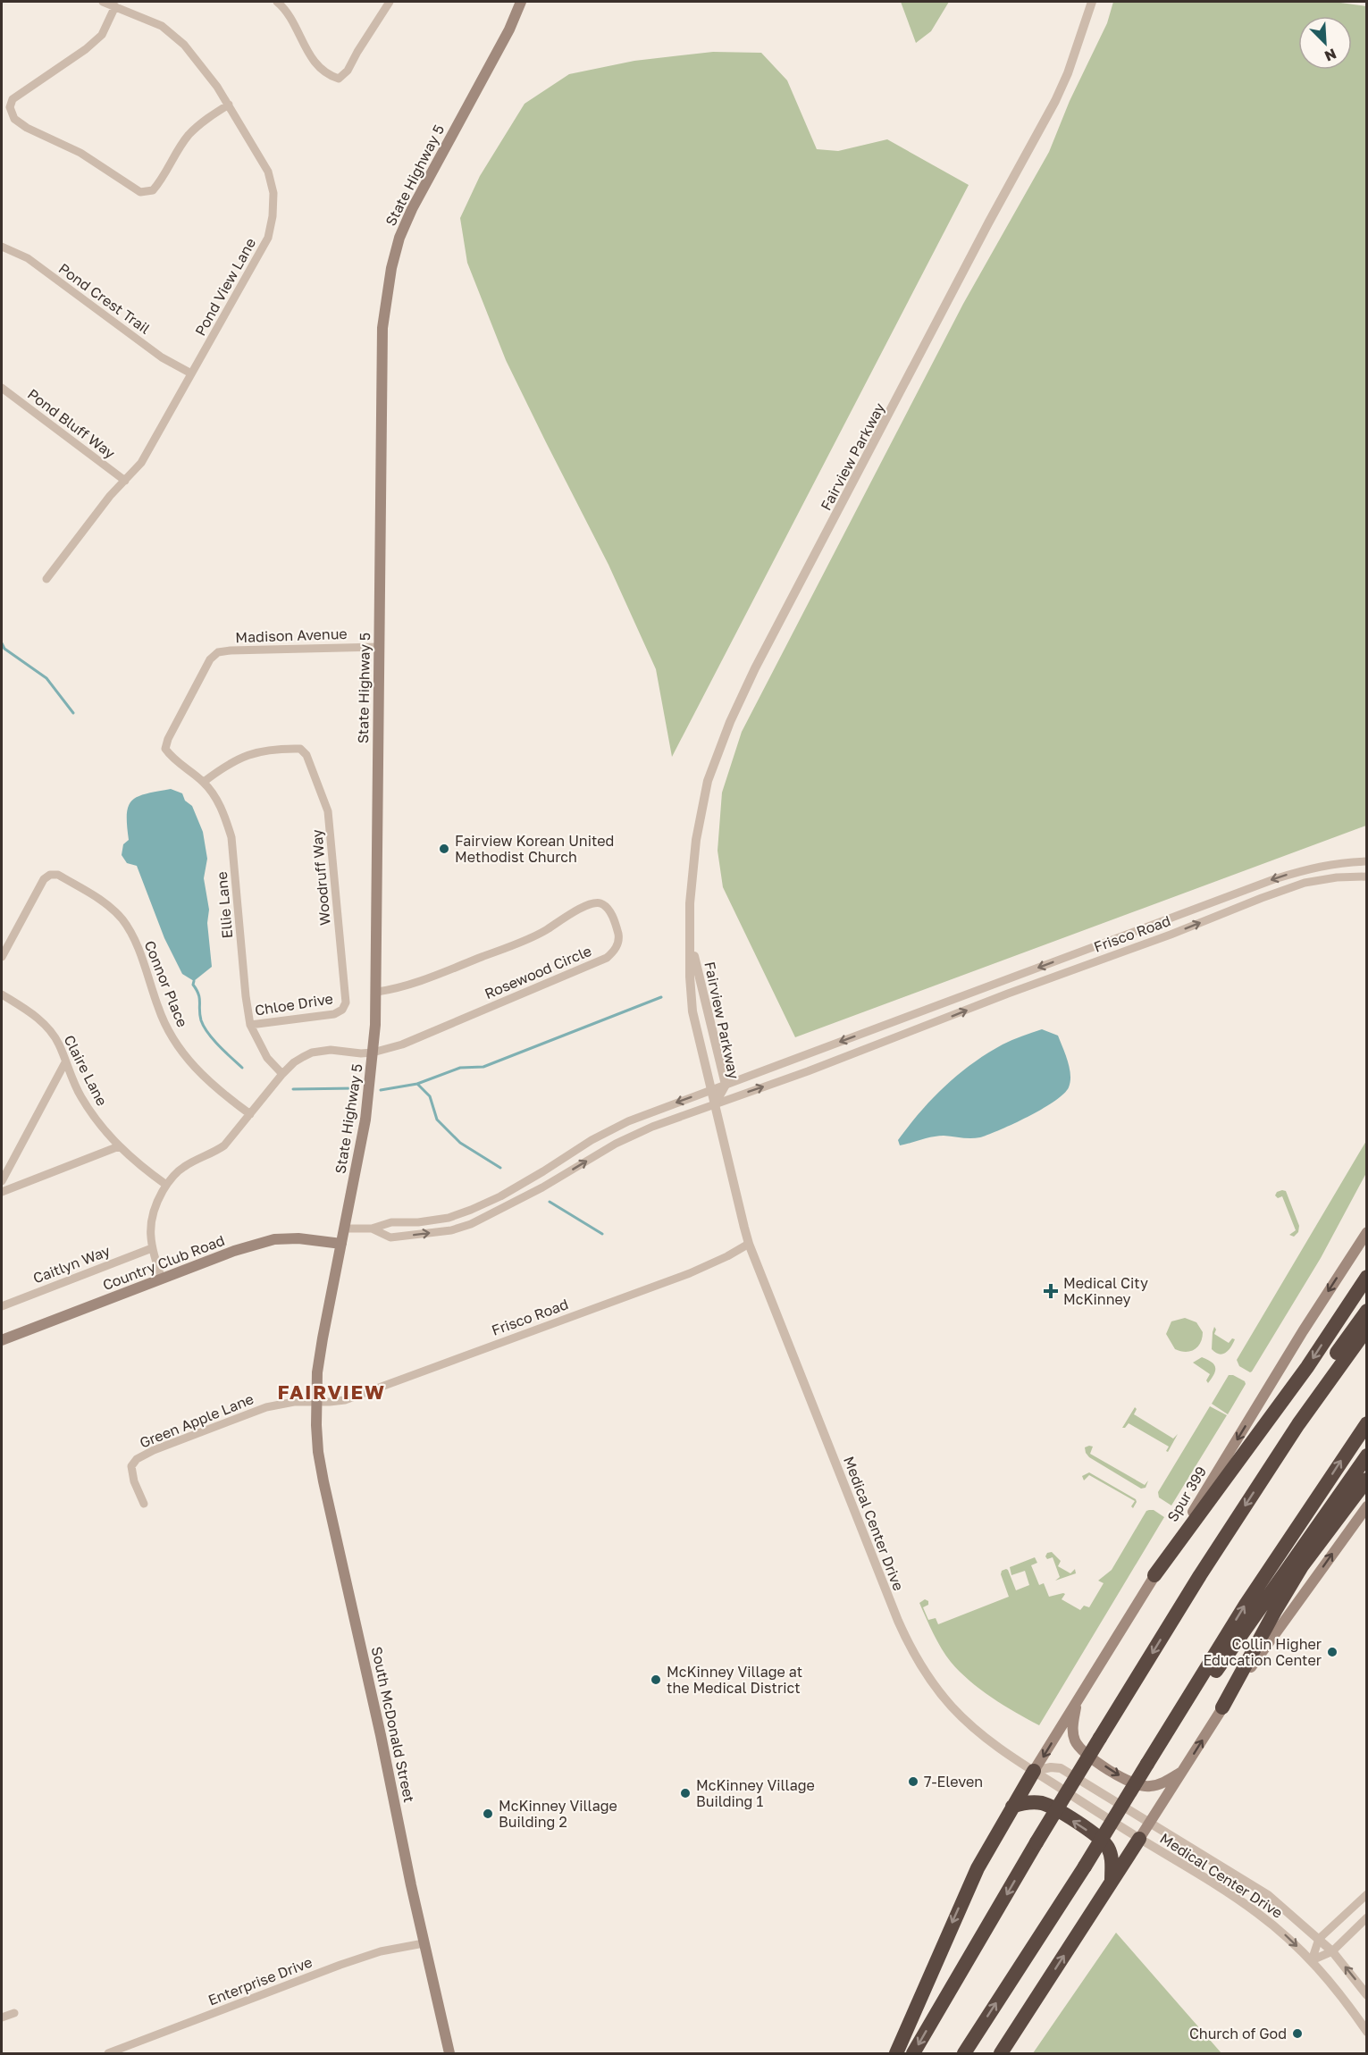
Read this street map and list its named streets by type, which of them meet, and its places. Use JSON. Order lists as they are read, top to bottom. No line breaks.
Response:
{"streets":{"main road":["State Highway 5","Country Club Road","Spur 399","South McDonald Street"],"street":["Pond View Lane","Pond Crest Trail","Pond Bluff Way","Fairview Parkway","Madison Avenue","Woodruff Way","Ellie Lane","Frisco Road","Rosewood Circle","Connor Place","Chloe Drive","Claire Lane","Caitlyn Way","Green Apple Lane","Medical Center Drive","Enterprise Drive"]},"crossings":[["State Highway 5","Madison Avenue"],["State Highway 5","Frisco Road"],["State Highway 5","Rosewood Circle"],["State Highway 5","Country Club Road"],["State Highway 5","Green Apple Lane"],["State Highway 5","South McDonald Street"],["Pond View Lane","Pond Crest Trail"],["Pond View Lane","Pond Bluff Way"],["Fairview Parkway","Frisco Road"],["Fairview Parkway","Medical Center Drive"],["Madison Avenue","Ellie Lane"],["Woodruff Way","Ellie Lane"],["Woodruff Way","Chloe Drive"],["Ellie Lane","Chloe Drive"],["Frisco Road","Green Apple Lane"],["Frisco Road","Medical Center Drive"],["Frisco Road","South McDonald Street"],["Green Apple Lane","South McDonald Street"],["Spur 399","Medical Center Drive"],["South McDonald Street","Enterprise Drive"]],"one_way":["Spur 399"],"districts":["FAIRVIEW"],"places":{"other":["Fairview Korean United Methodist Church","Collin Higher Education Center","McKinney Village at the Medical District","7-Eleven","McKinney Village Building 1","McKinney Village Building 2","Church of God"],"health":["Medical City McKinney"]},"north":"bottom right"}
